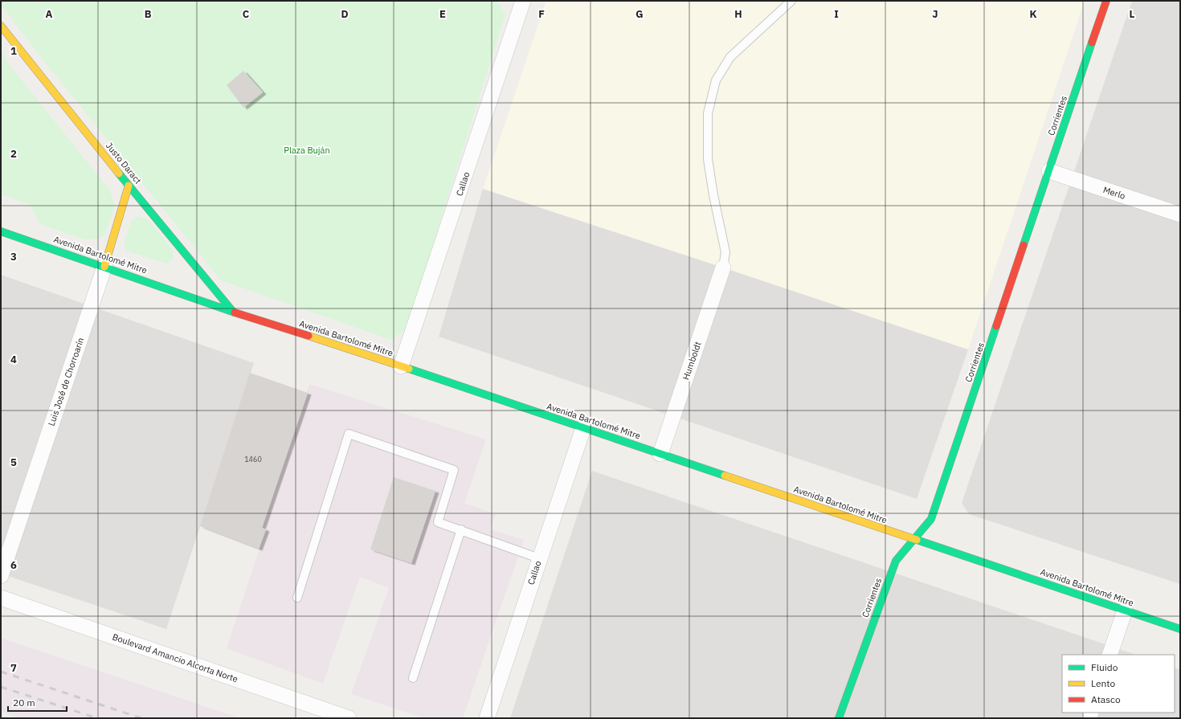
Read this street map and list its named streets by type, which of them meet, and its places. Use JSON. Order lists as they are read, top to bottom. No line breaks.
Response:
{"streets":{"main road":["Corrientes","Justo Daract","Avenida Bartolomé Mitre","Luis José de Chorroarín"],"street":["Callao","Merlo","Humboldt","Boulevard Amancio Alcorta Norte"]},"crossings":[["Corrientes","Merlo"],["Corrientes","Avenida Bartolomé Mitre"],["Justo Daract","Avenida Bartolomé Mitre"],["Justo Daract","Luis José de Chorroarín"],["Callao","Avenida Bartolomé Mitre"],["Avenida Bartolomé Mitre","Humboldt"],["Avenida Bartolomé Mitre","Luis José de Chorroarín"]],"parks":["Plaza Buján"],"house_numbers":["1460"],"legend":["Fluido","Lento","Atasco"],"scale_bar":"20 m","grid":{"columns":["A","B","C","D","E","F","G","H","I","J","K","L"],"rows":["1","2","3","4","5","6","7"]}}
